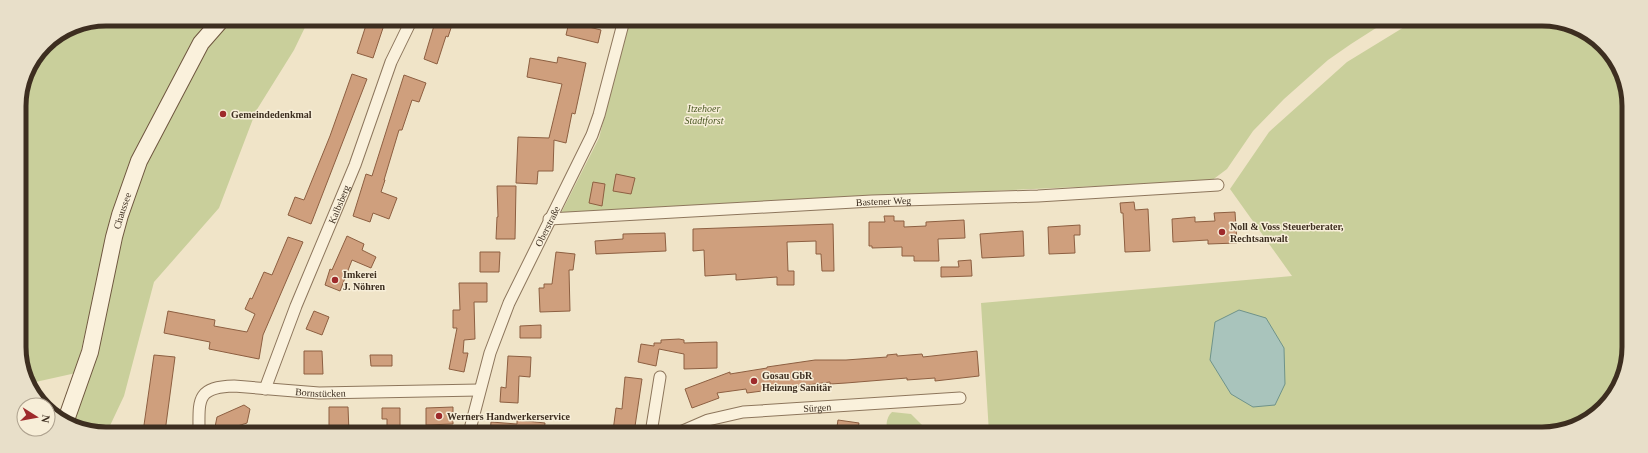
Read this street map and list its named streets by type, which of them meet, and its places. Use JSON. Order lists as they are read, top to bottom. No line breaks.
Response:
{"streets":{"street":["Bastener Weg","Kalbsberg","Chaussee","Oberstraße","Bornstücken","Sürgen"]},"crossings":[["Bastener Weg","Oberstraße"],["Kalbsberg","Bornstücken"],["Oberstraße","Bornstücken"]],"parks":["Itzehoer Stadtforst"],"places":["Gemeindedenkmal","Noll & Voss Steuerberater, Rechtsanwalt","Imkerei J. Nöhren","Gosau GbR Heizung Sanitär","Werners Handwerkerservice"],"north":"right"}
